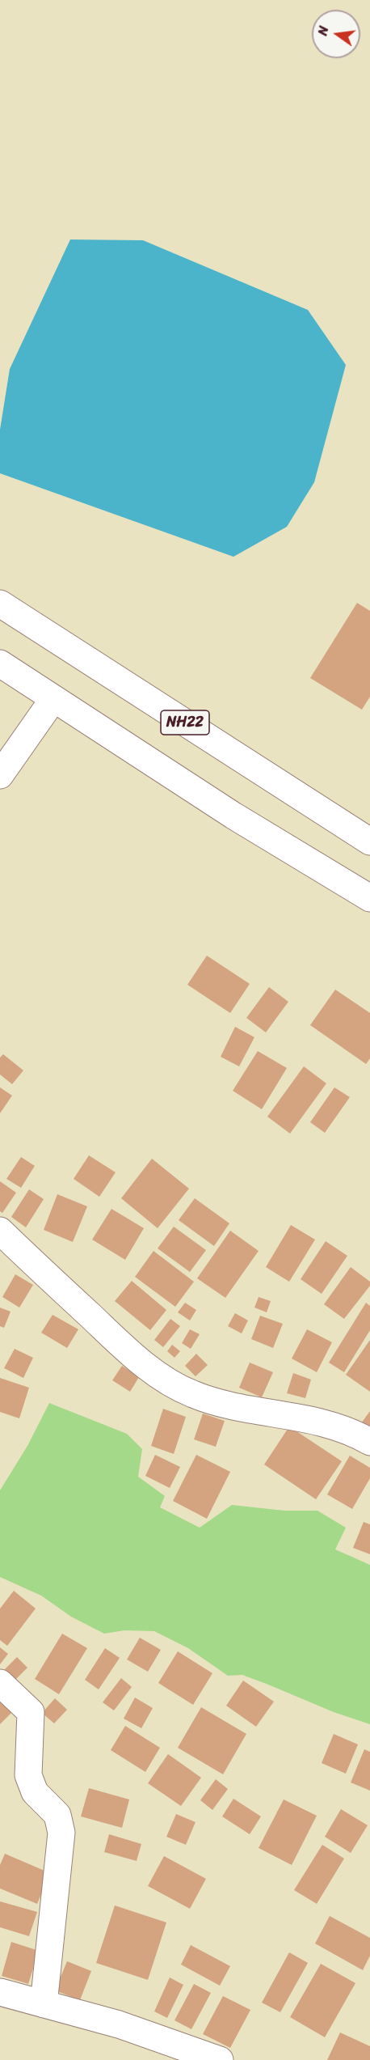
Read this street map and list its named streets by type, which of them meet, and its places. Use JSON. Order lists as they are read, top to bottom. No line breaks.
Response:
{"streets":{"main road":["NH22"]},"north":"left"}
